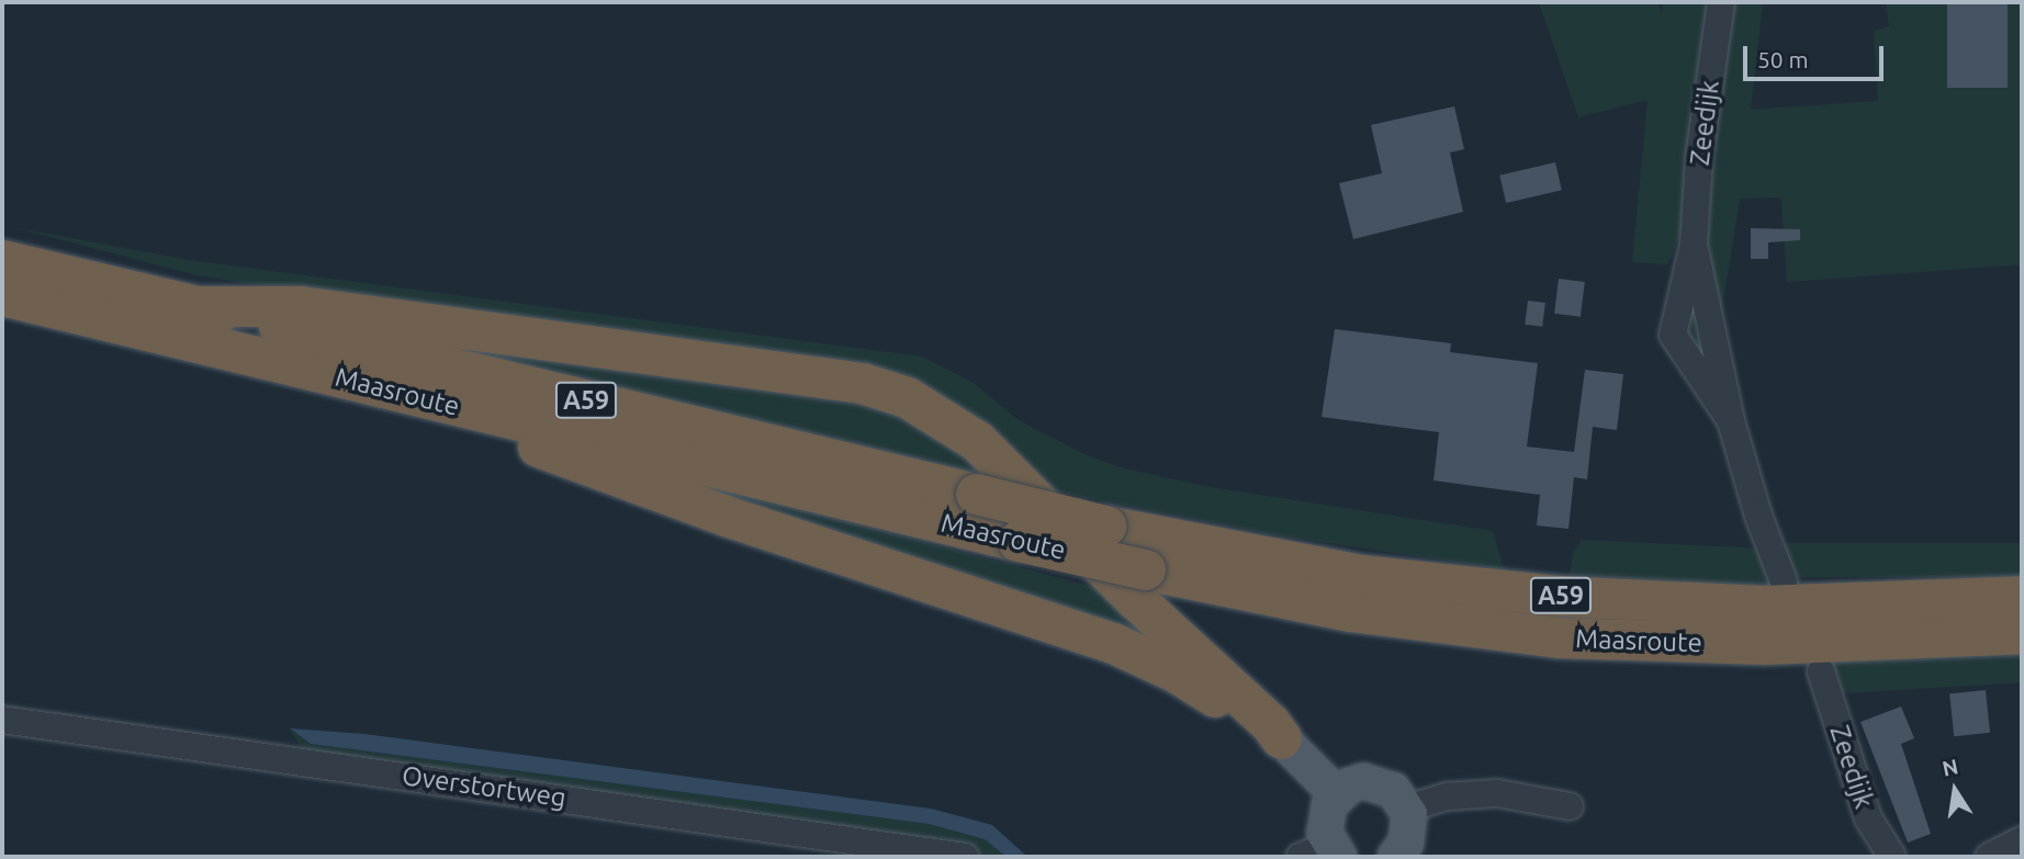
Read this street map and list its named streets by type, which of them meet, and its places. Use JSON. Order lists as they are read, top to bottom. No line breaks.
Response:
{"streets":{"highway":["Maasroute","A59"],"street":["Zeedijk","Overstortweg"]},"crossings":[["Maasroute","A59"]],"scale_bar":"50 m","north":"top"}
